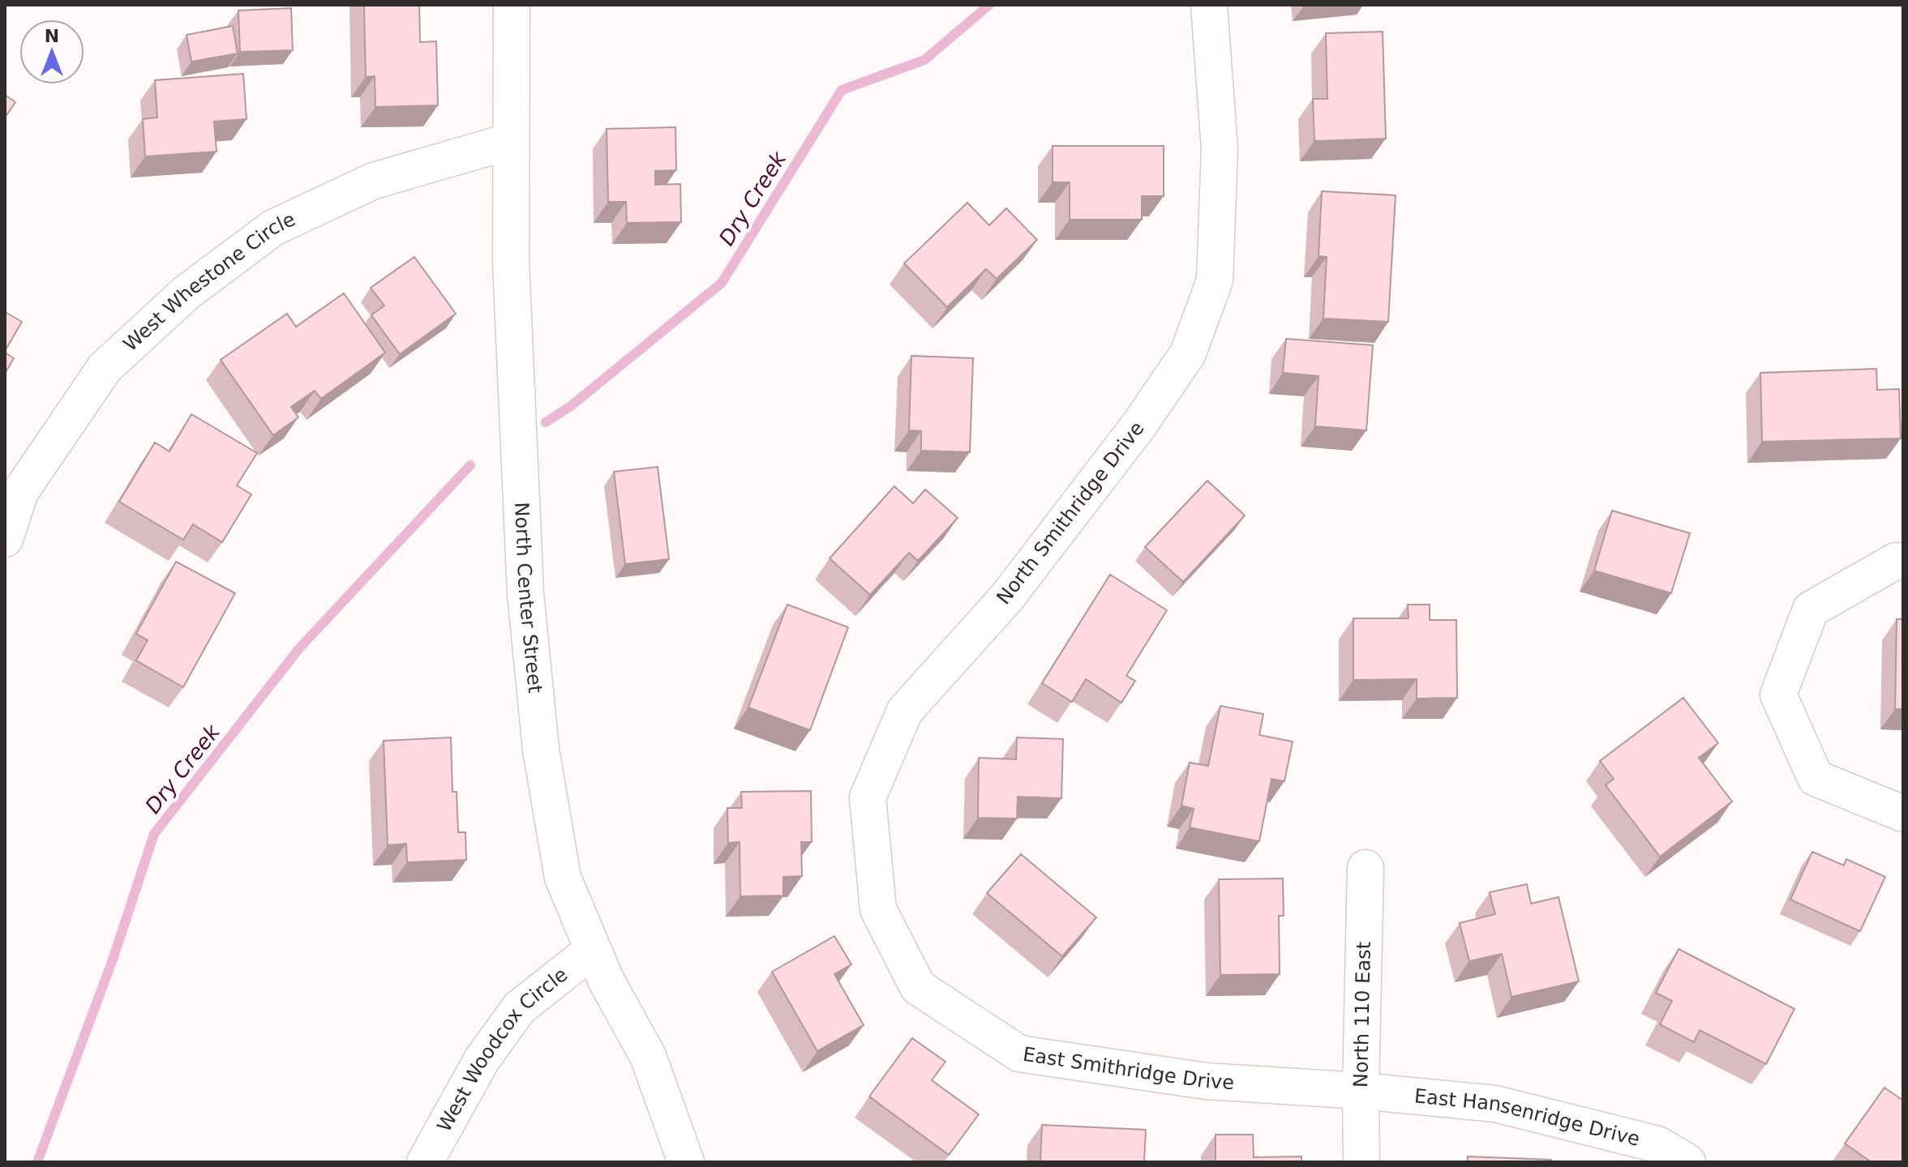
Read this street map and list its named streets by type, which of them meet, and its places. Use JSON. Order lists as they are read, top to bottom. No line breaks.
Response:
{"streets":{"street":["West Whestone Circle","North Smithridge Drive","North Center Street","North 110 East","West Woodcox Circle","East Smithridge Drive","East Hansenridge Drive"]},"crossings":[["West Whestone Circle","North Center Street"],["North Smithridge Drive","East Smithridge Drive"],["North Center Street","West Woodcox Circle"],["North 110 East","East Smithridge Drive"],["North 110 East","East Hansenridge Drive"],["East Smithridge Drive","East Hansenridge Drive"]],"water":["Dry Creek"],"north":"top"}
